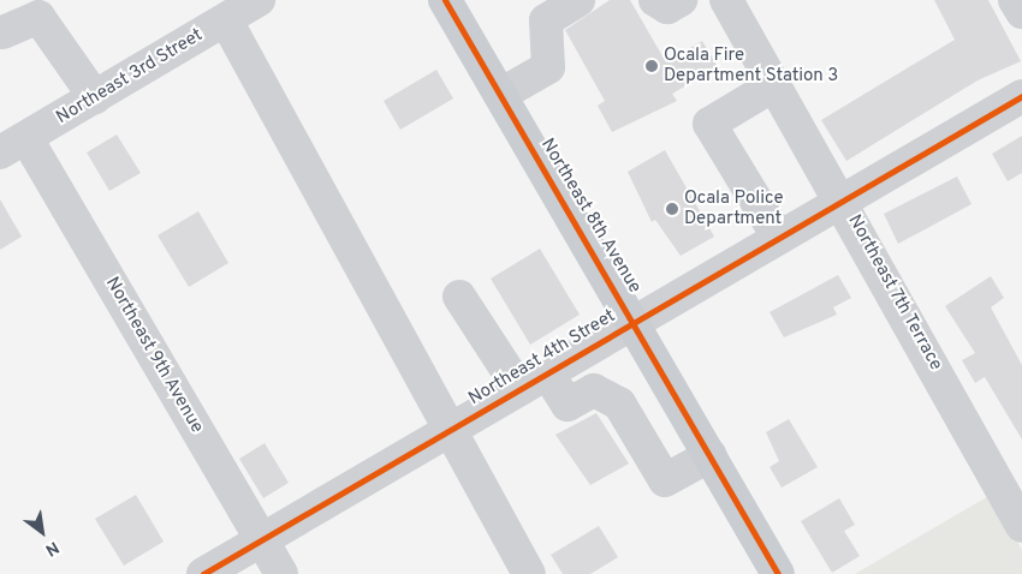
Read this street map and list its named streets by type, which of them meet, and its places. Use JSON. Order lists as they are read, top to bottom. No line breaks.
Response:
{"streets":{"main road":["Northeast 8th Avenue"],"street":["Northeast 3rd Street","Northeast 7th Terrace","Northeast 9th Avenue","Northeast 4th Street"]},"crossings":[["Northeast 3rd Street","Northeast 9th Avenue"],["Northeast 8th Avenue","Northeast 4th Street"],["Northeast 7th Terrace","Northeast 4th Street"],["Northeast 9th Avenue","Northeast 4th Street"]],"places":["Ocala Fire Department Station 3","Ocala Police Department"],"north":"bottom right"}
